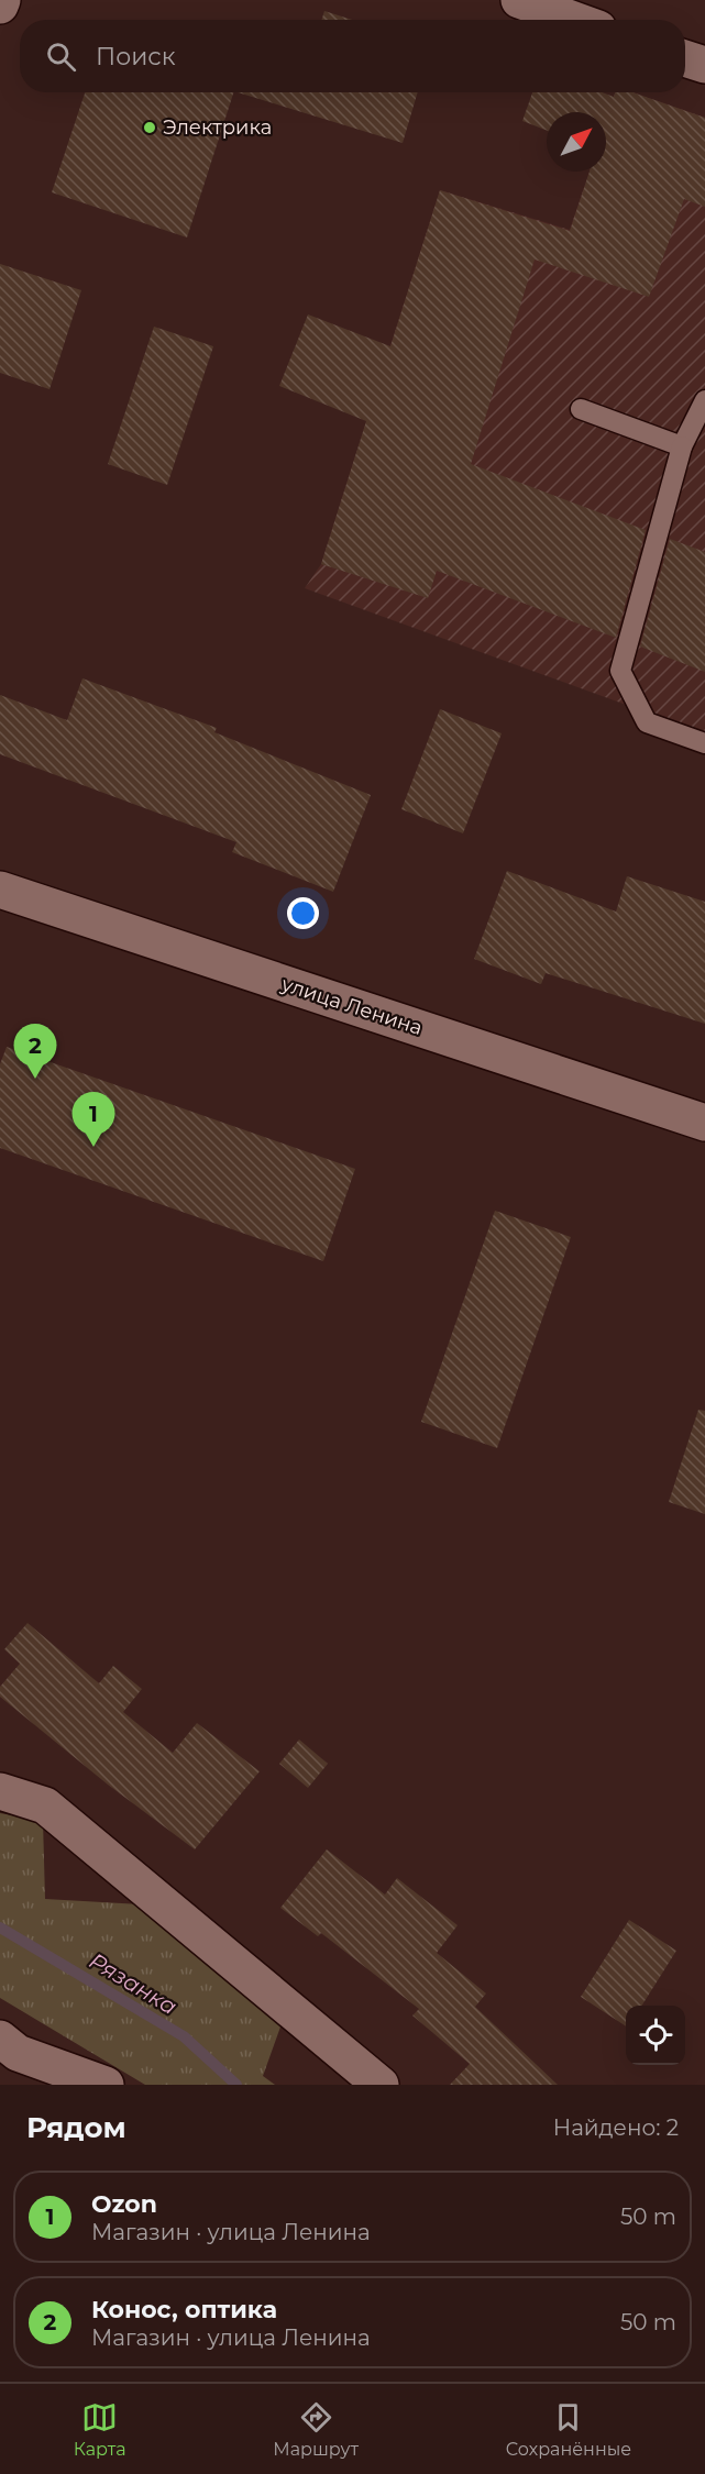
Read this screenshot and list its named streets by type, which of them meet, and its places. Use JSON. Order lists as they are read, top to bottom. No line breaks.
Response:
{"streets":{"street":["улица Ленина"]},"water":["Рязанка"],"places":["Электрика"],"north":"top right","page":{"search":"Поиск","pins":["2","1"],"heading":["Рядом","Найдено: 2"],"list":[{"mark":"1","name":"Ozon","note":"Магазин · улица Ленина","value":"50 m"},{"mark":"2","name":"Конос, оптика","note":"Магазин · улица Ленина","value":"50 m"}],"nav":["Карта","Маршрут","Сохранённые"]}}
